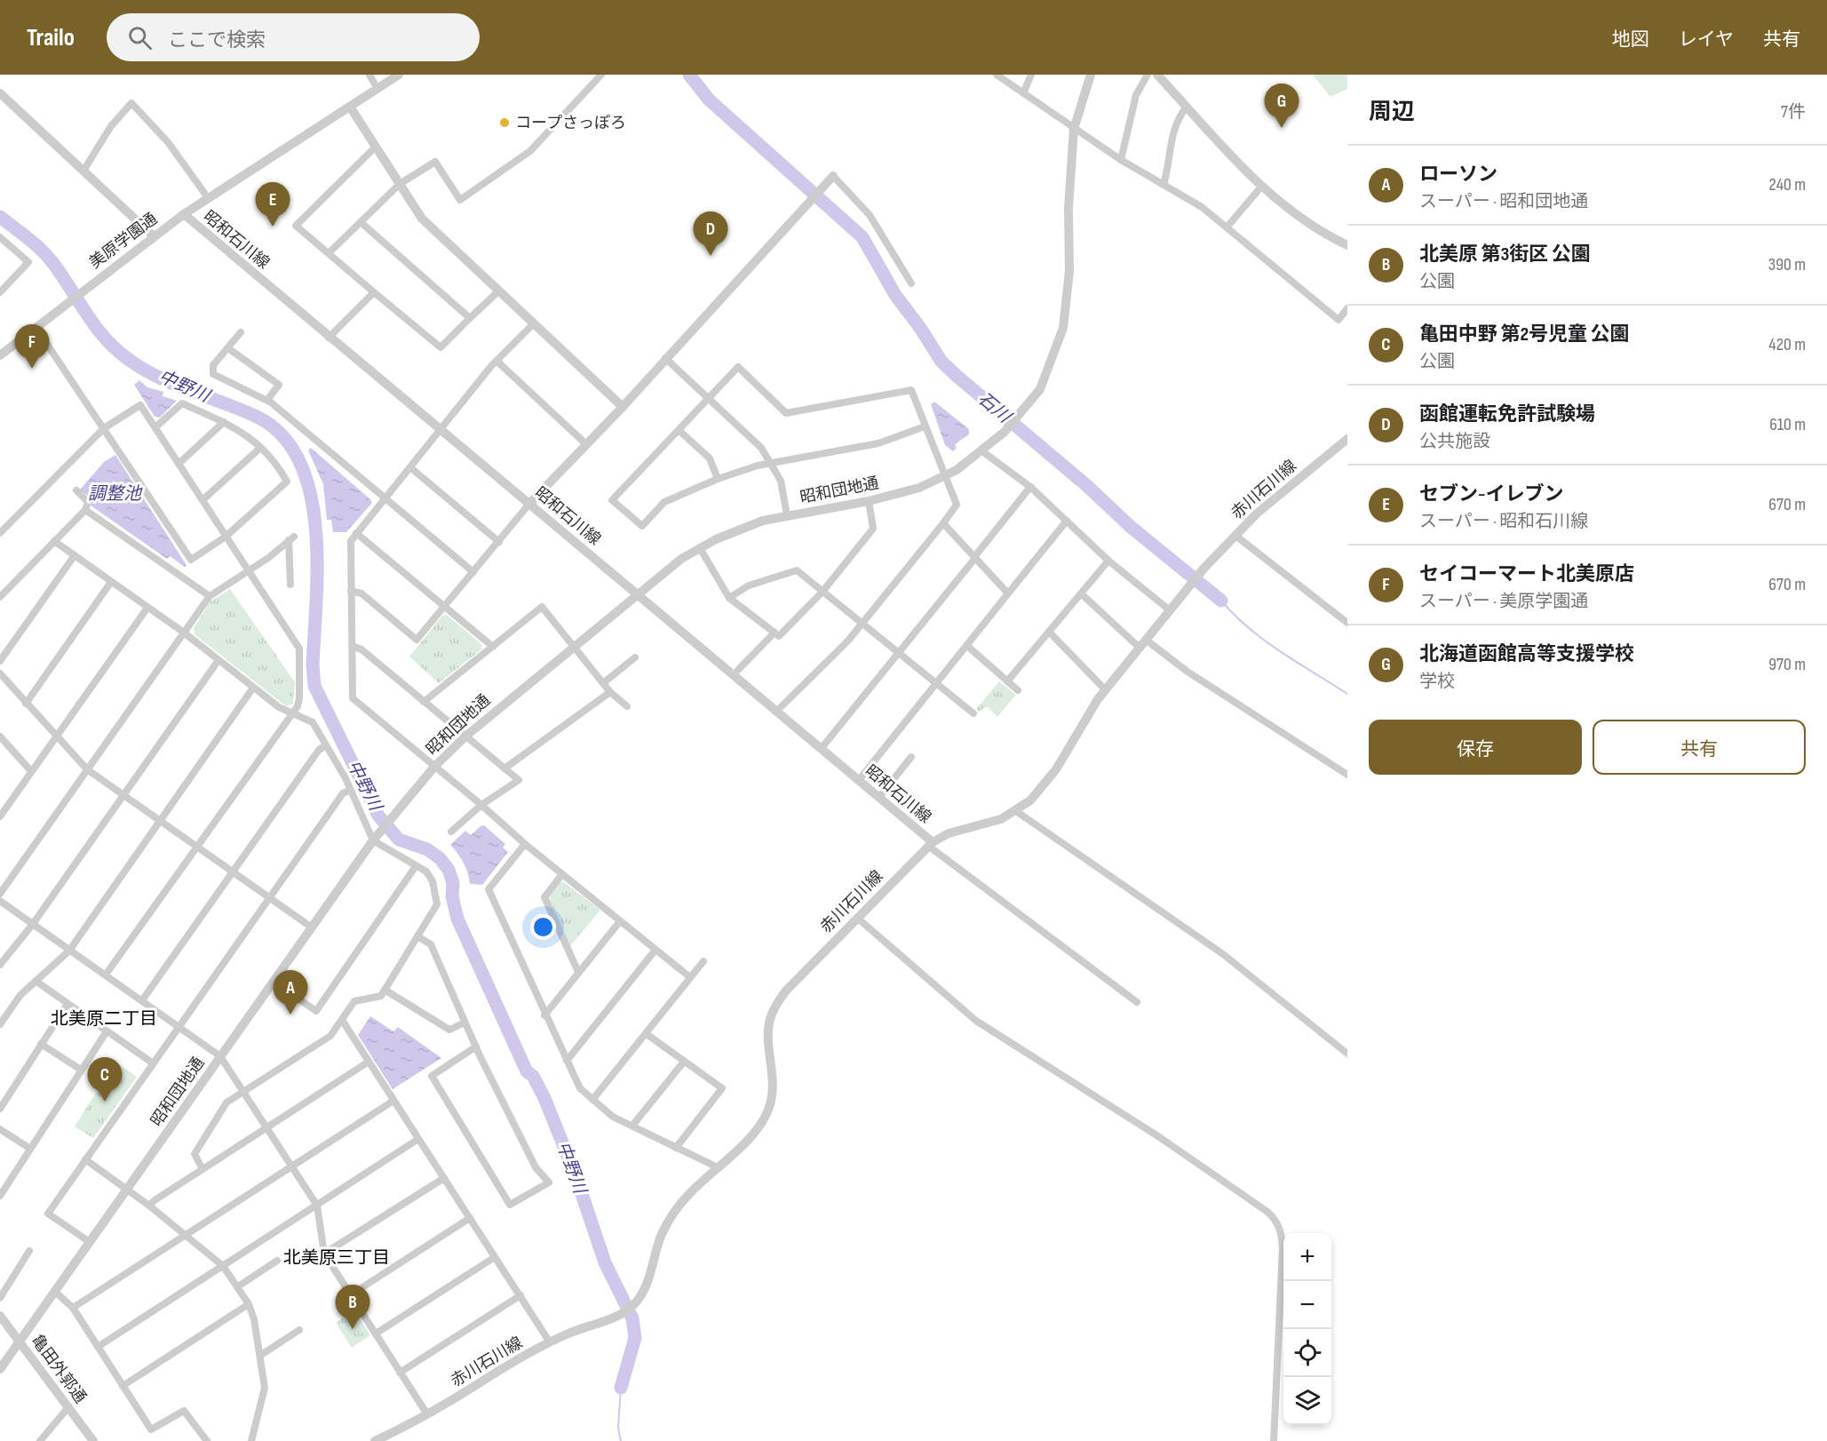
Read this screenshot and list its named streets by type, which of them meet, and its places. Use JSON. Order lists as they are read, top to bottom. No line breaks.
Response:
{"streets":{"street":["昭和石川線","美原学園通","赤川石川線","昭和団地通","亀田外郭通"]},"crossings":[["昭和石川線","美原学園通"],["昭和石川線","赤川石川線"],["昭和石川線","昭和団地通"],["昭和団地通","亀田外郭通"]],"districts":["北美原二丁目","北美原三丁目"],"water":["中野川","石川","調整池"],"places":["コープさっぽろ"],"page":{"header":"Trailo","search":"ここで検索","nav":["地図","レイヤ","共有"],"heading":["周辺","7件"],"pins":["G","E","D","F","A","C","B"],"list":[{"mark":"A","name":"ローソン","note":"スーパー · 昭和団地通","value":"240 m"},{"mark":"B","name":"北美原 第3街区 公園","note":"公園","value":"390 m"},{"mark":"C","name":"亀田中野 第2号児童 公園","note":"公園","value":"420 m"},{"mark":"D","name":"函館運転免許試験場","note":"公共施設","value":"610 m"},{"mark":"E","name":"セブン-イレブン","note":"スーパー · 昭和石川線","value":"670 m"},{"mark":"F","name":"セイコーマート北美原店","note":"スーパー · 美原学園通","value":"670 m"},{"mark":"G","name":"北海道函館高等支援学校","note":"学校","value":"970 m"}],"buttons":["保存","共有"],"map_buttons":["+","−"]}}
